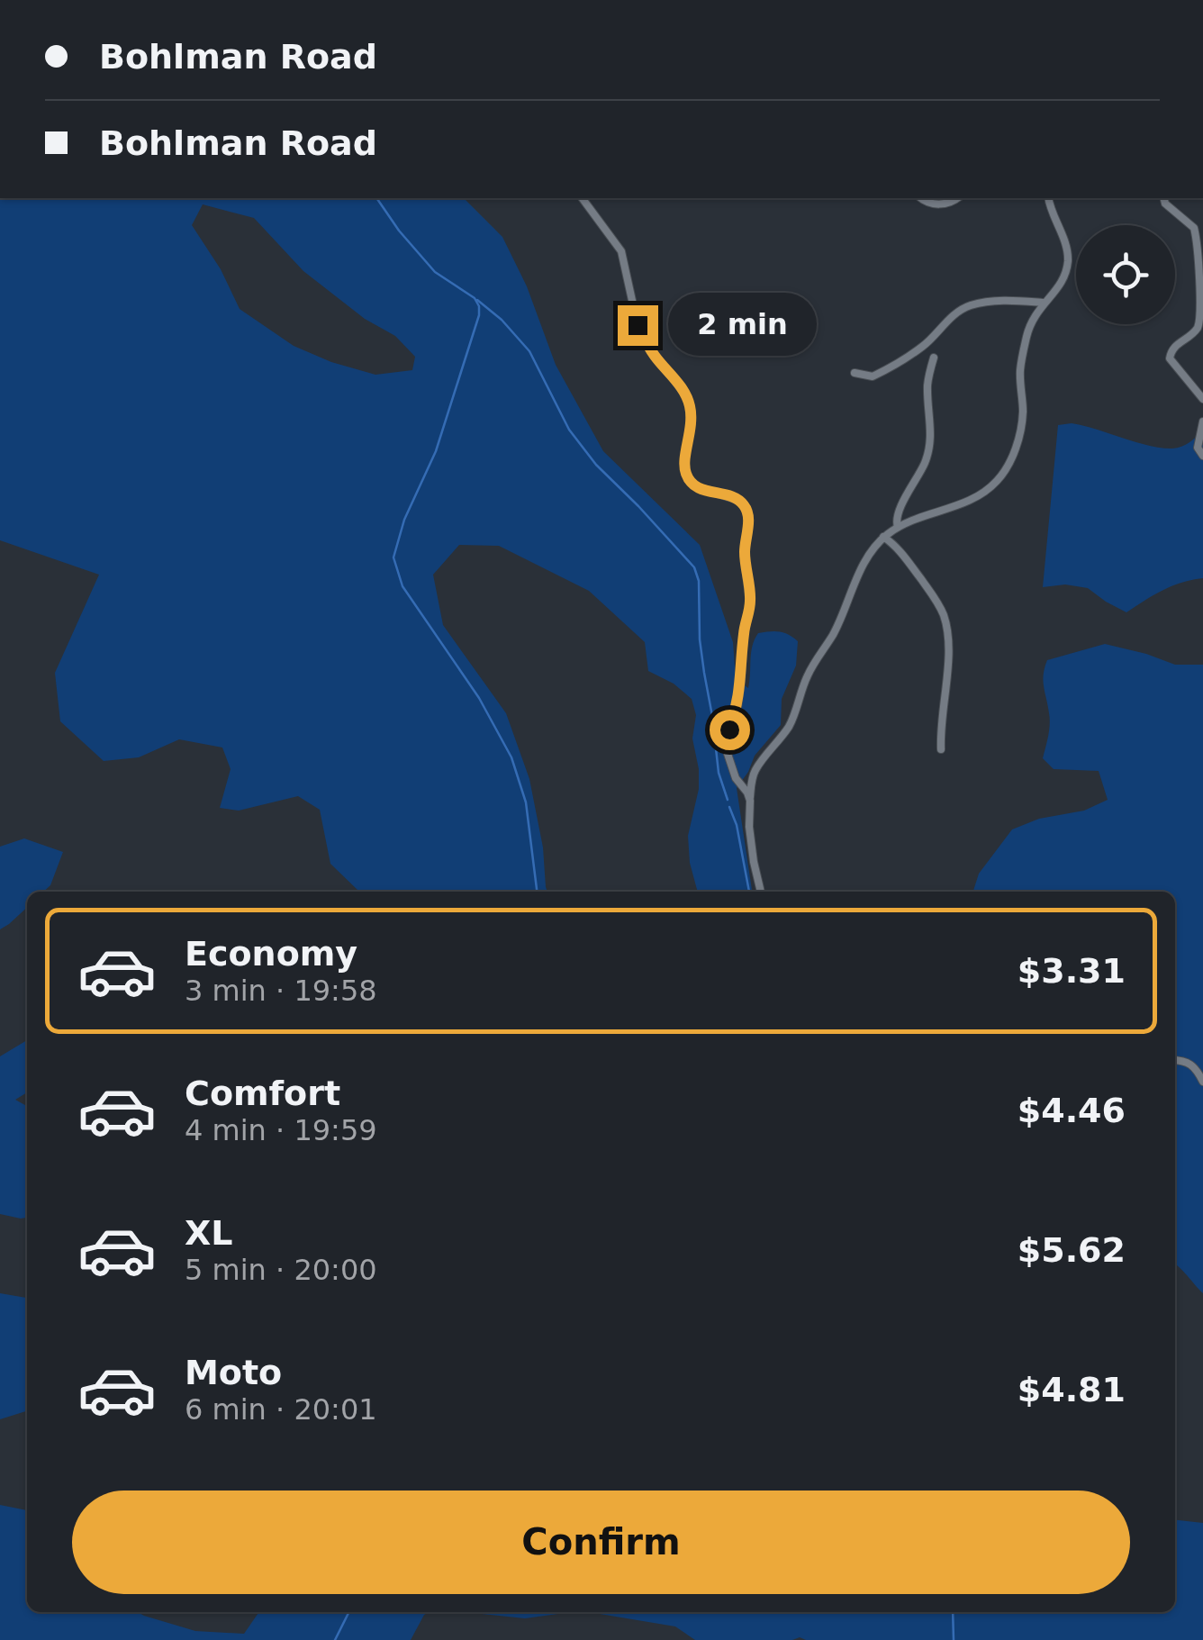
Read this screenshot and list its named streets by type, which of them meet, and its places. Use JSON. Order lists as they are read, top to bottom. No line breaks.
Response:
{"page":{"banner":["Bohlman Road","Bohlman Road"],"bubble":"2 min","list":[{"name":"Economy","note":"3 min · 19:58","value":"$3.31"},{"name":"Comfort","note":"4 min · 19:59","value":"$4.46"},{"name":"XL","note":"5 min · 20:00","value":"$5.62"},{"name":"Moto","note":"6 min · 20:01","value":"$4.81"}],"buttons":"Confirm"}}
